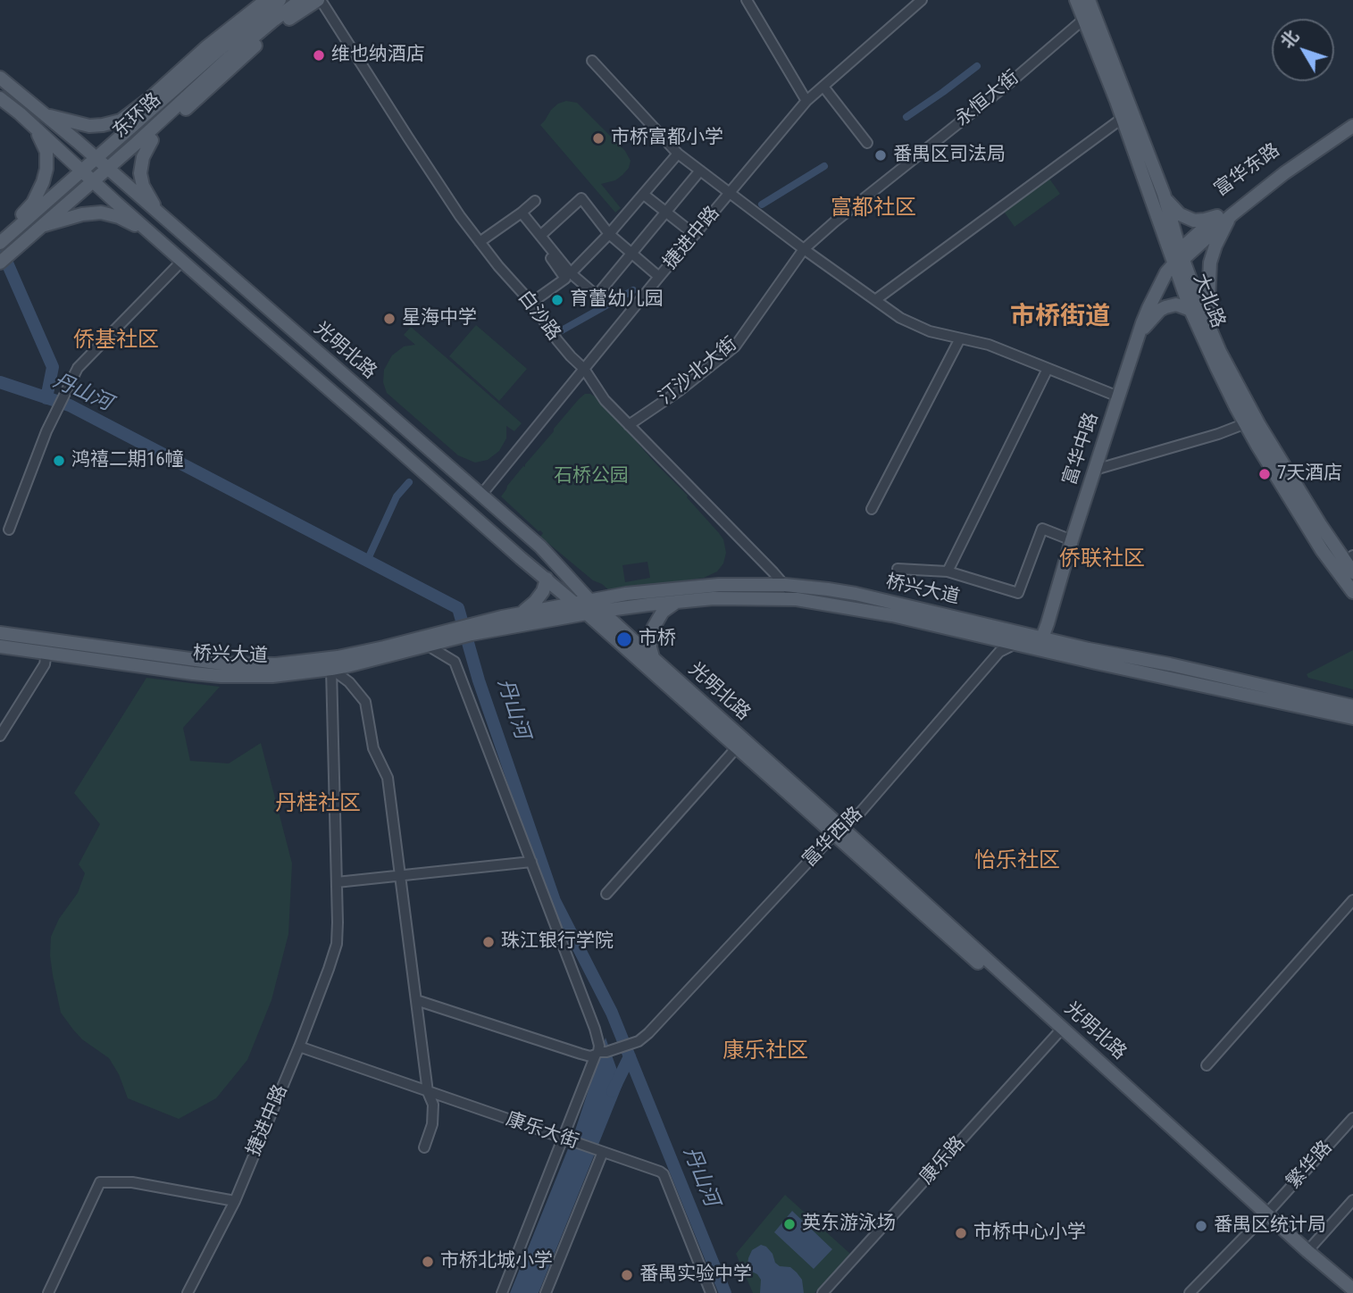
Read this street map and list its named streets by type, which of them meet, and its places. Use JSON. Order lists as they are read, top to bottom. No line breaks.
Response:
{"streets":{"main road":["东环路","富华东路","大北路","光明北路","富华中路","桥兴大道"],"street":["永恒大街","捷进中路","白沙路","汀沙北大街","富华西路","康乐大街","康乐路","繁华路"]},"crossings":[["永恒大街","大北路"],["永恒大街","汀沙北大街"],["东环路","光明北路"],["富华东路","大北路"],["富华东路","富华中路"],["捷进中路","白沙路"],["捷进中路","光明北路"],["捷进中路","桥兴大道"],["捷进中路","康乐大街"],["大北路","富华中路"],["白沙路","汀沙北大街"],["白沙路","桥兴大道"],["光明北路","桥兴大道"],["光明北路","富华西路"],["光明北路","康乐路"],["光明北路","繁华路"],["富华中路","桥兴大道"],["桥兴大道","富华西路"]],"districts":["富都社区","市桥街道","侨基社区","侨联社区","丹桂社区","怡乐社区","康乐社区"],"water":["丹山河"],"parks":["石桥公园"],"places":["维也纳酒店","市桥富都小学","番禺区司法局","育蕾幼儿园","星海中学","鸿禧二期16幢","7天酒店","市桥","珠江银行学院","英东游泳场","番禺区统计局","市桥中心小学","市桥北城小学","番禺实验中学"],"north":"top left"}
